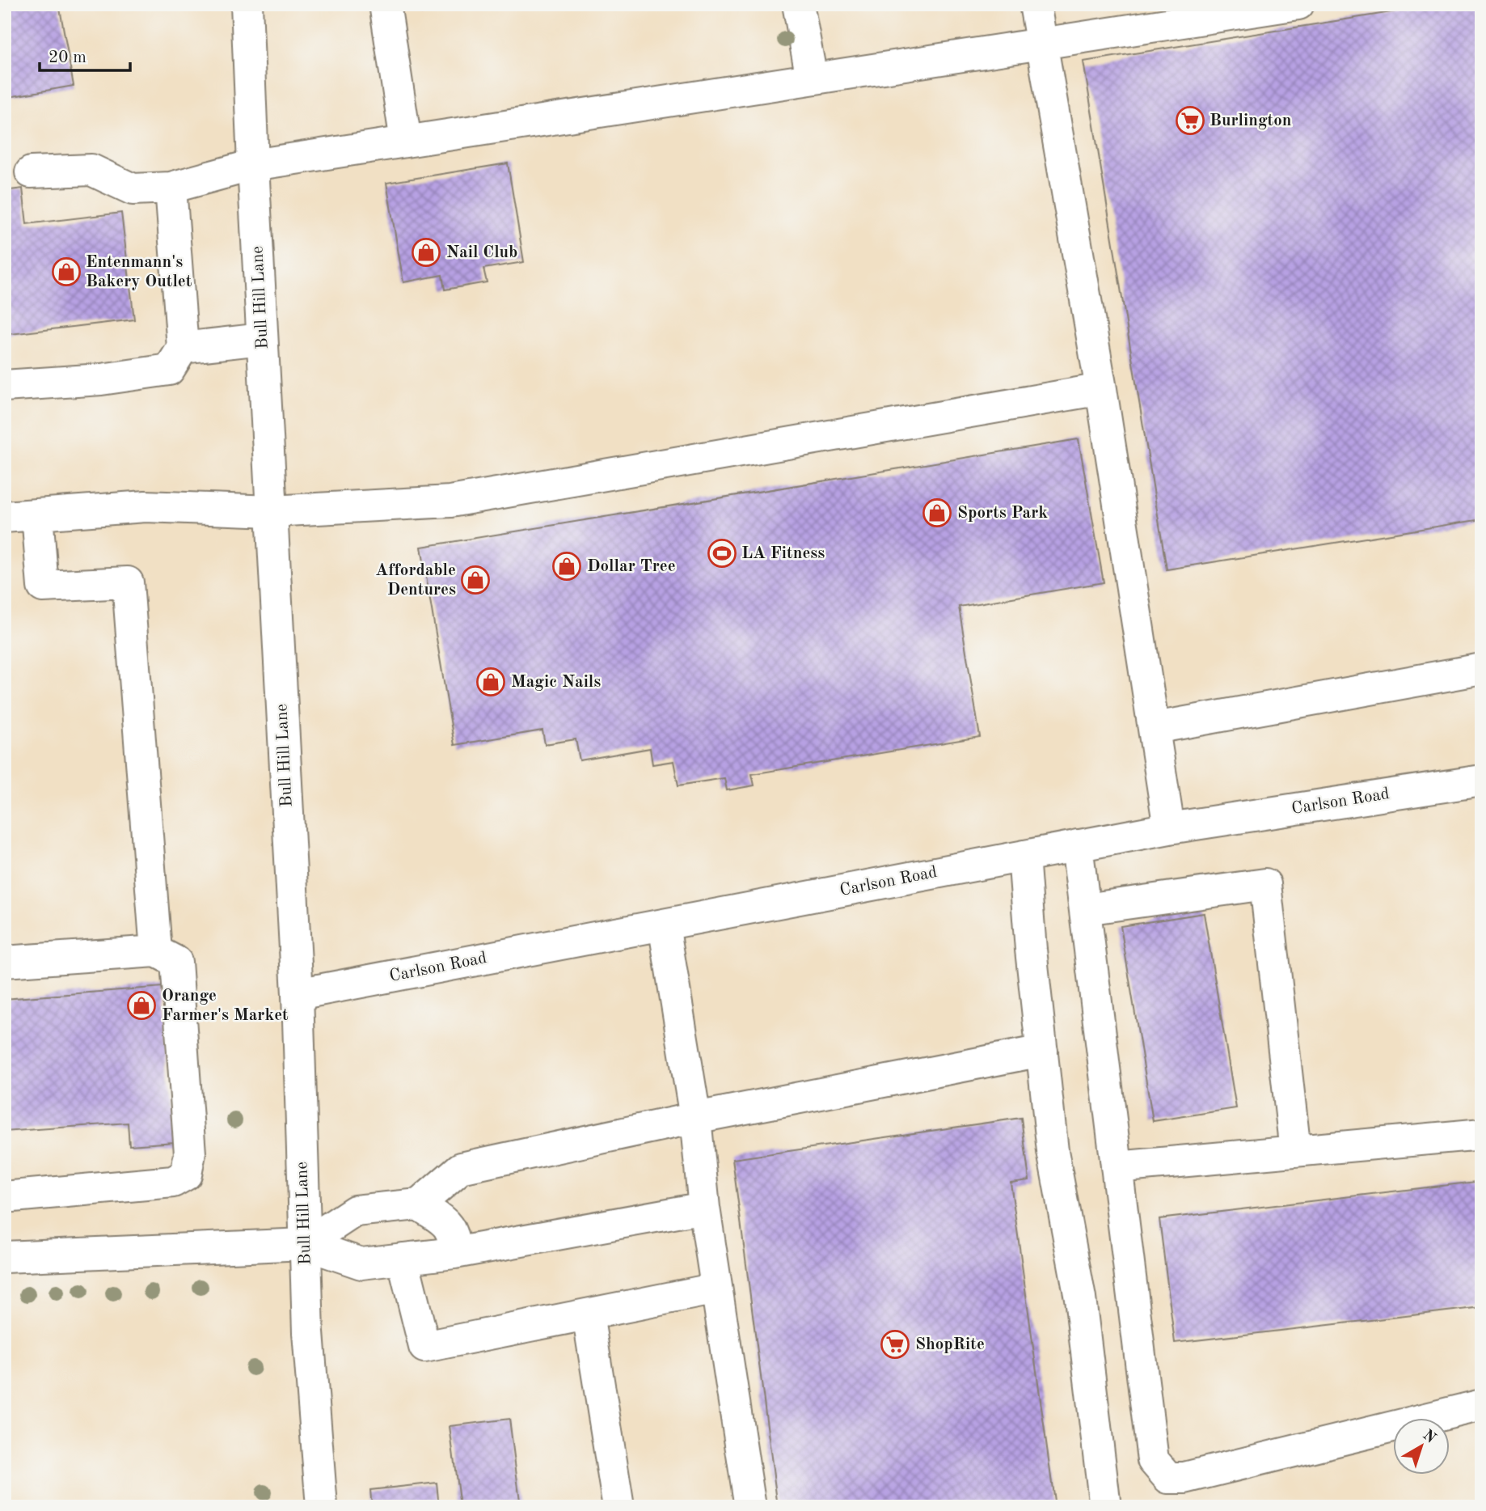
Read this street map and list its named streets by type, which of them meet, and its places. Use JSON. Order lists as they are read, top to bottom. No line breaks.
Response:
{"streets":{"main road":["Bull Hill Lane","Carlson Road"]},"crossings":[["Bull Hill Lane","Carlson Road"]],"places":{"supermarket":["Burlington","ShopRite"],"shop":["Nail Club","Entenmann's Bakery Outlet","Sports Park","Dollar Tree","Affordable Dentures","Magic Nails","Orange Farmer's Market"],"sports":["LA Fitness"]},"scale_bar":"20 m","north":"top right"}
